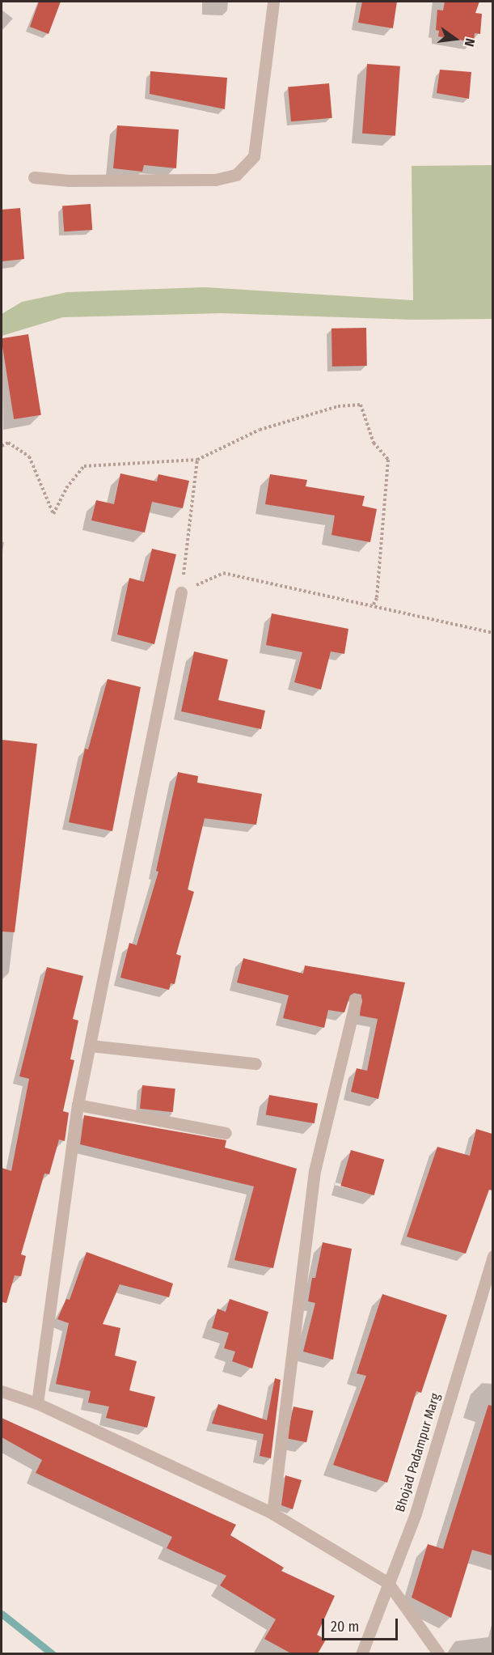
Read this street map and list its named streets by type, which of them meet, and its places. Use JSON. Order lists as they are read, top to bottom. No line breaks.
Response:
{"streets":{"street":["Bhojad Padampur Marg"]},"scale_bar":"20 m","north":"right"}
